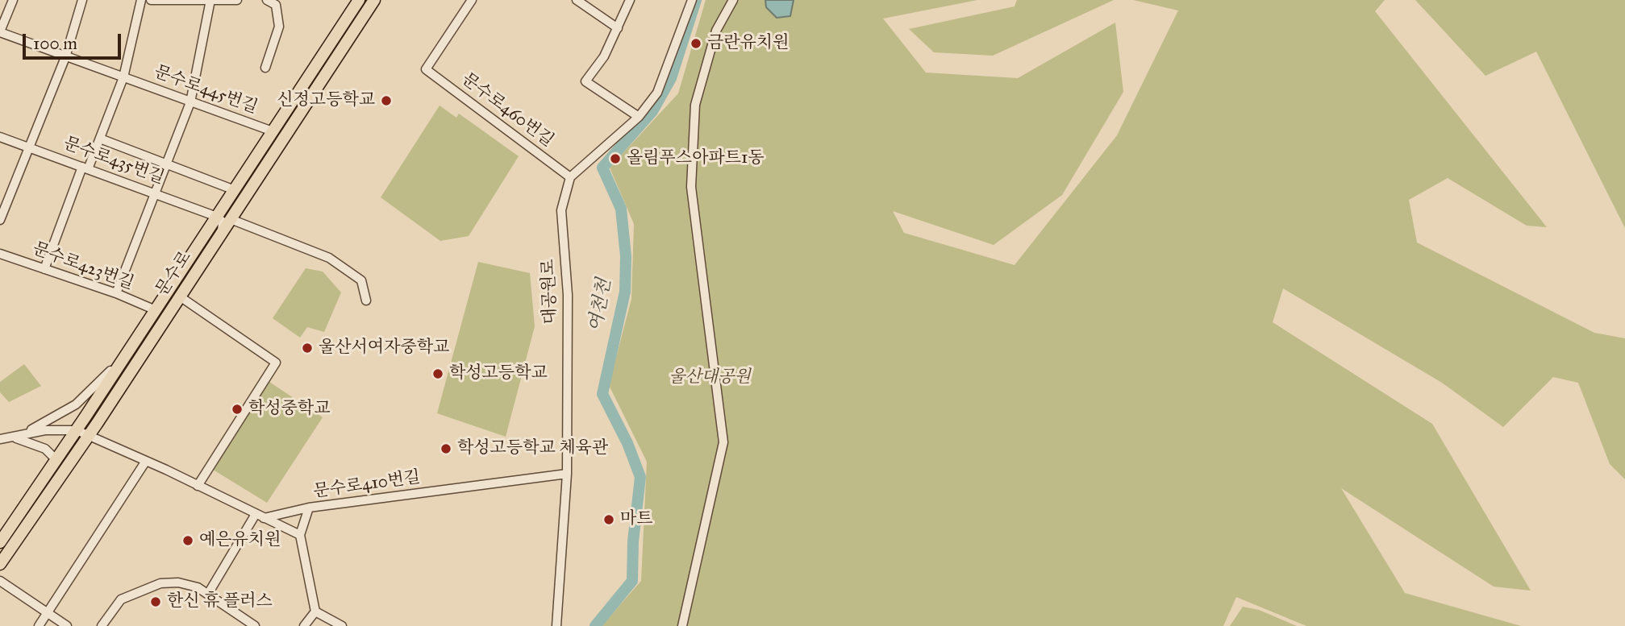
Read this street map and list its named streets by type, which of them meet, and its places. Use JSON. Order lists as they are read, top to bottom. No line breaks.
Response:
{"streets":{"main road":["문수로"],"street":["문수로445번길","문수로460번길","문수로435번길","문수로423번길","대공원로","문수로410번길"]},"crossings":[["문수로445번길","문수로"],["문수로460번길","대공원로"],["문수로435번길","문수로"],["문수로423번길","문수로"],["대공원로","문수로410번길"]],"water":["여천천"],"parks":["울산대공원"],"places":["금란유치원","신정고등학교","올림푸스아파트1동","울산서여자중학교","학성고등학교","학성중학교","학성고등학교 체육관","마트","예은유치원","한신 휴 플러스"],"scale_bar":"100 m"}
